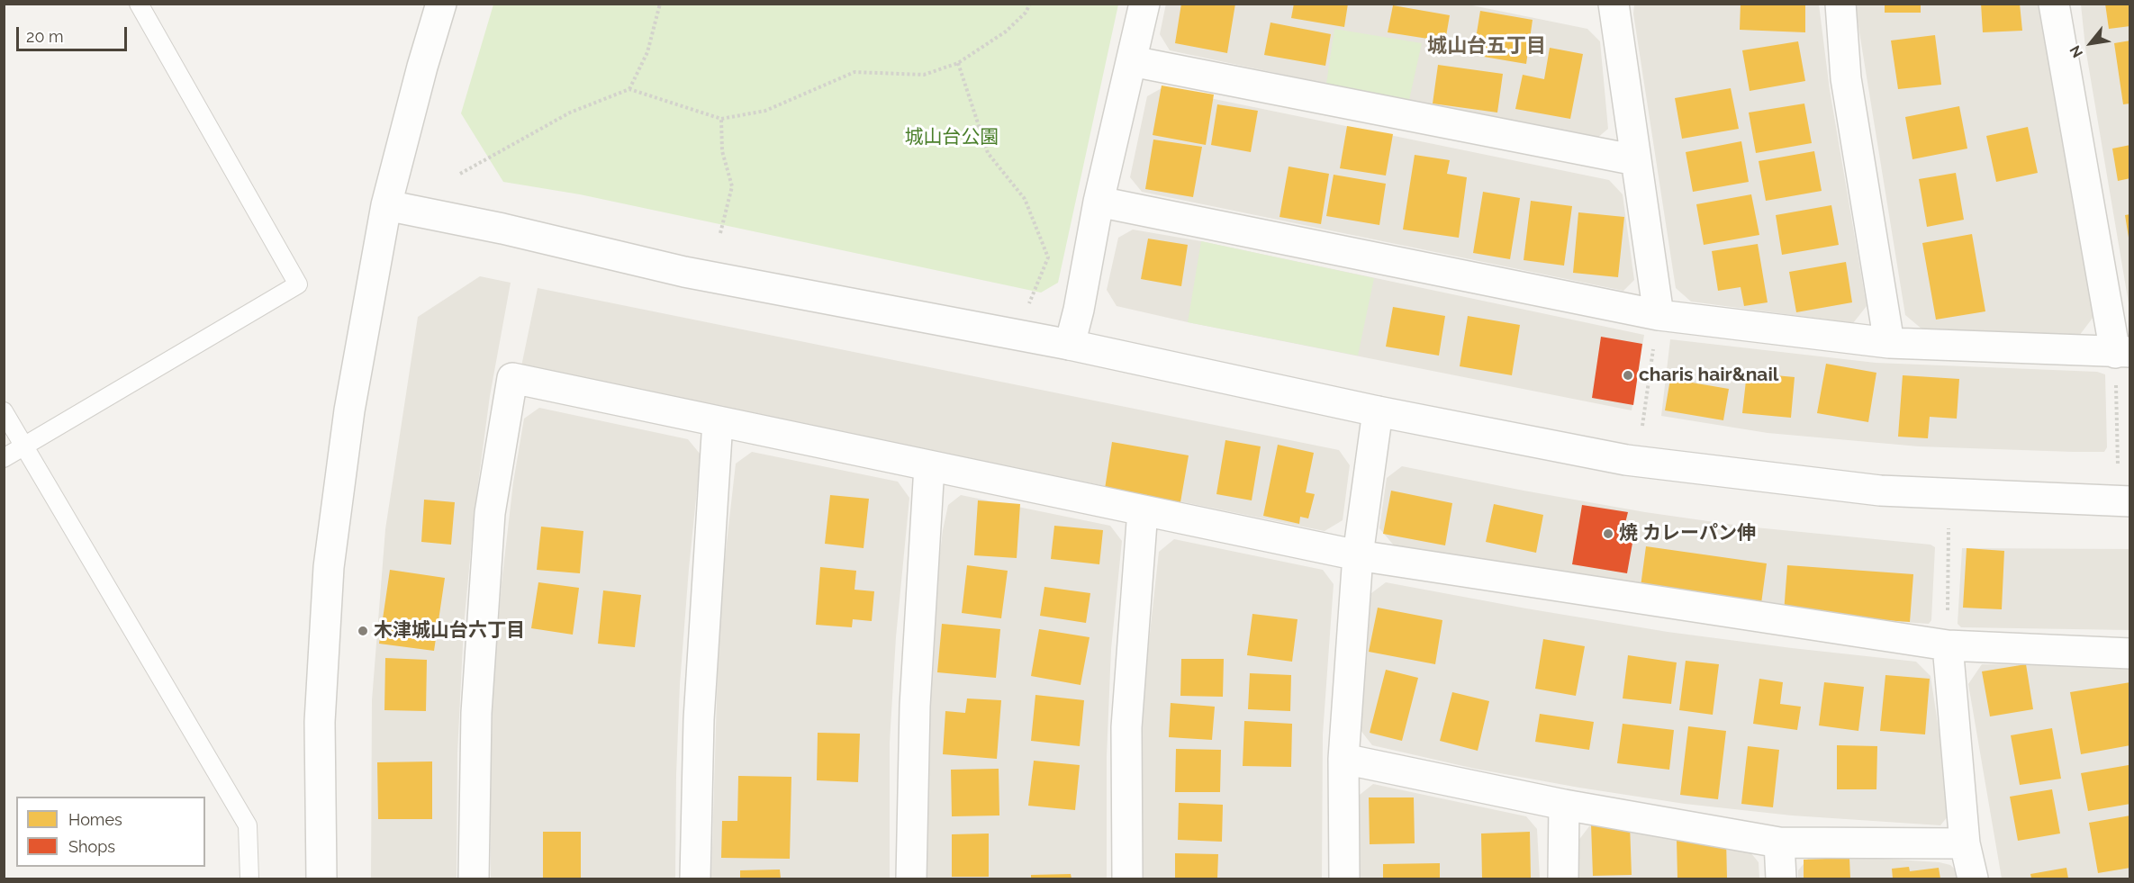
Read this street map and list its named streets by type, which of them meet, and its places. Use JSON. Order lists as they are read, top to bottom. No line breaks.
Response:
{"districts":["城山台五丁目"],"parks":["城山台公園"],"places":["charis hair&nail","焼 カレーパン伸","木津城山台六丁目"],"legend":["Homes","Shops"],"scale_bar":"20 m","north":"bottom left"}
